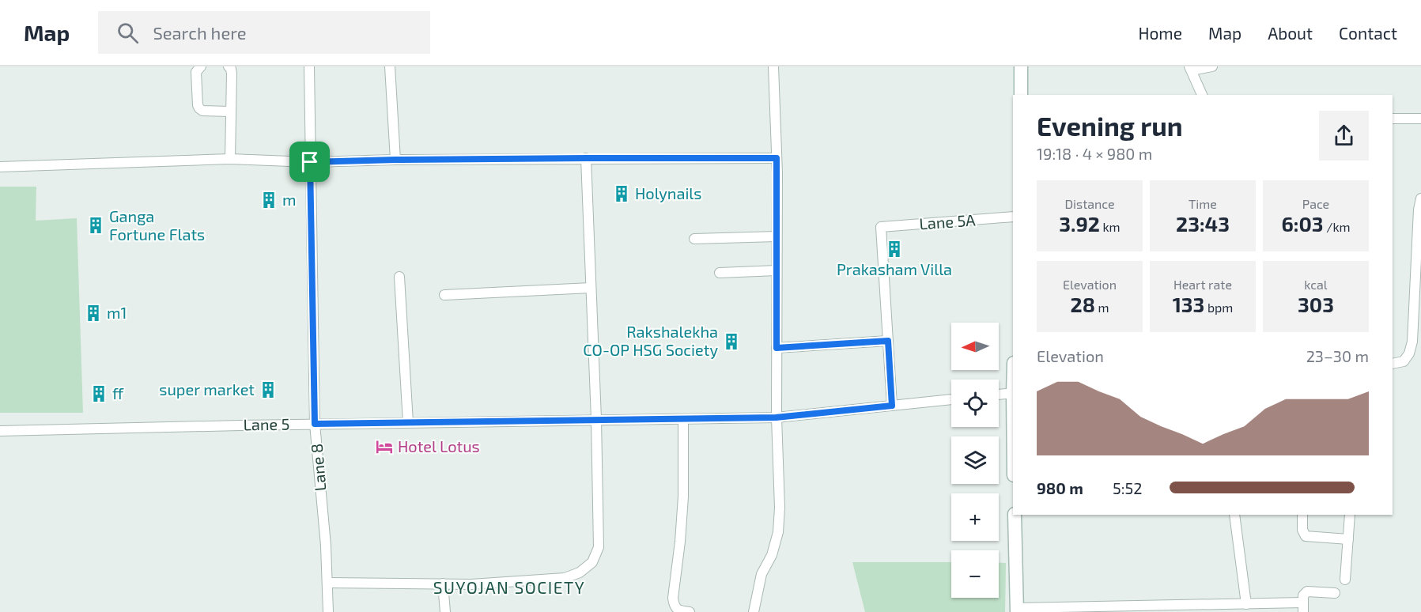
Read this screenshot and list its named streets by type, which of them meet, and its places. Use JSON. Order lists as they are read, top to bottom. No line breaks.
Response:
{"streets":{"street":["Lane 5A","Lane 5","Lane 8"]},"crossings":[["Lane 5","Lane 8"]],"districts":["SUYOJAN SOCIETY"],"places":{"building":["Holynails","m","Ganga Fortune Flats","Prakasham Villa","m1","Rakshalekha CO-OP HSG Society","super market","ff"],"hotel":["Hotel Lotus"]},"north":"left","page":{"header":"Map","search":"Search here","nav":["Home","Map","About","Contact"],"heading":["Evening run","19:18 · 4 × 980 m"],"stats":[["Distance","3.92 km"],["Time","23:43"],["Pace","6:03 /km"],["Elevation","28 m"],["Heart rate","133 bpm"],["kcal","303"]],"map_buttons":["+","−"],"chart":["Elevation","23–30 m"],"list":[{"name":"980 m","note":"5:52"}]}}
